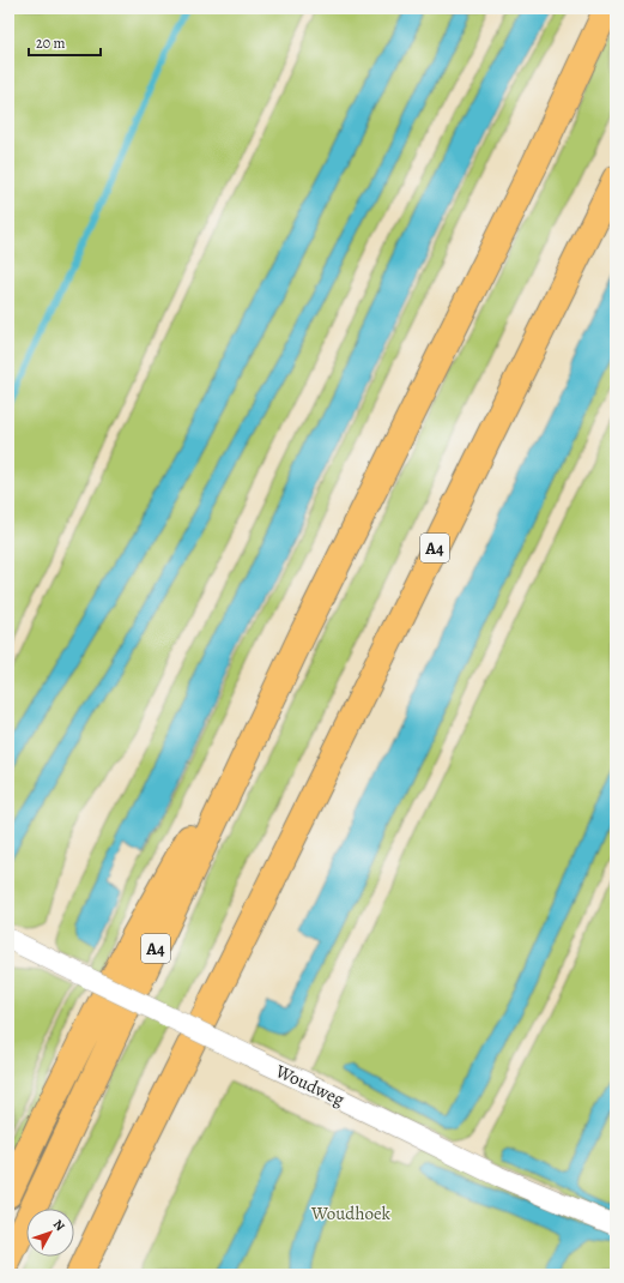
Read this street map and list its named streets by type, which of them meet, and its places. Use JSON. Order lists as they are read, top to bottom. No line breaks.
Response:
{"streets":{"highway":["A4"],"street":["Woudweg"]},"parks":["Woudhoek"],"scale_bar":"20 m","north":"top right"}
